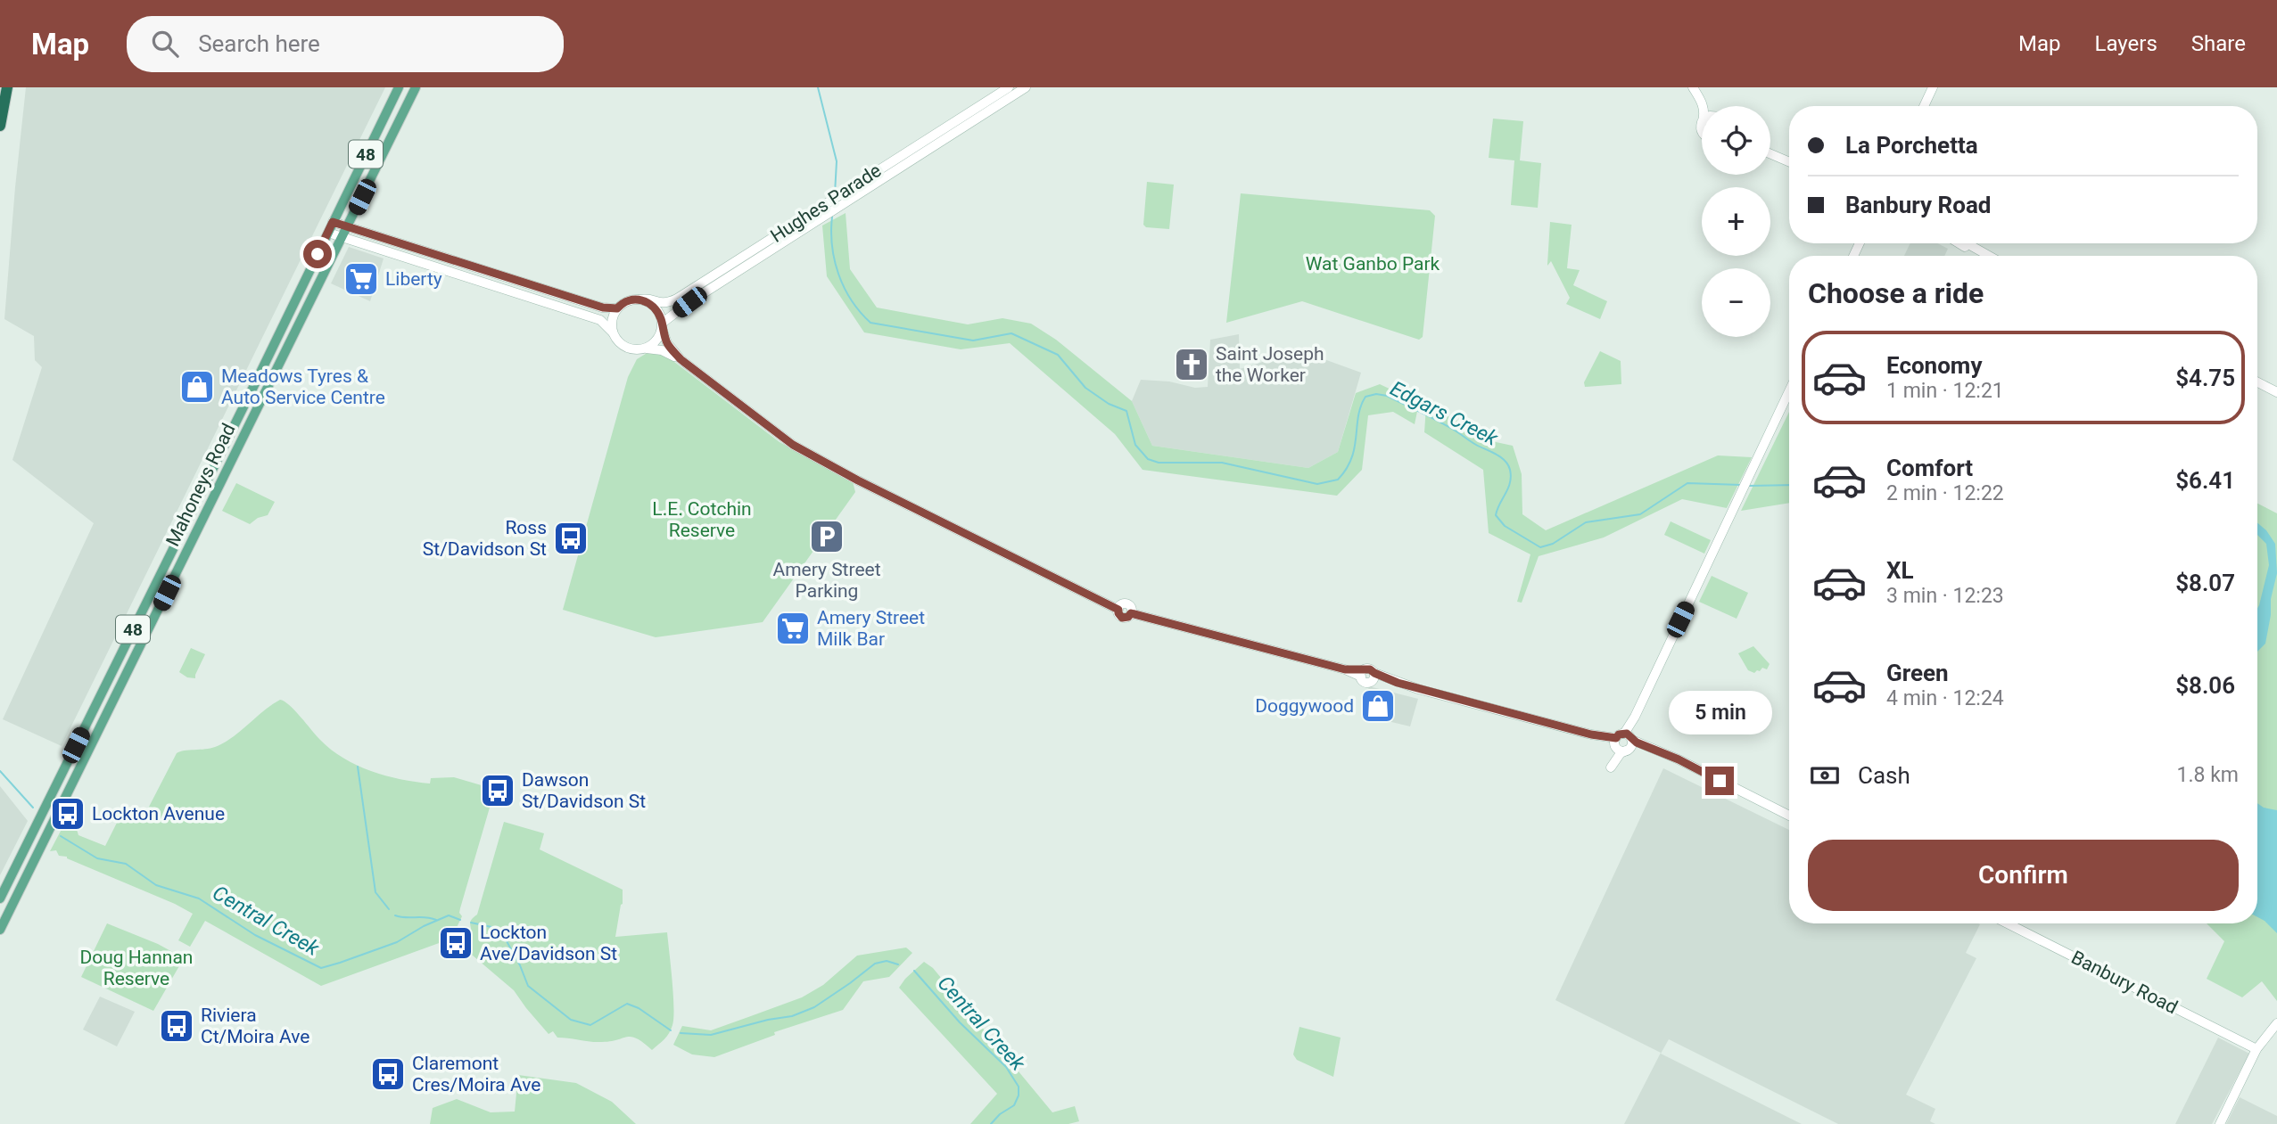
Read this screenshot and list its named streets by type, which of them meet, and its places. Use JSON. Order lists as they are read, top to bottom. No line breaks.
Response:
{"streets":{"main road":["48","Mahoneys Road"],"street":["Hughes Parade","Banbury Road"]},"water":["Edgars Creek","Central Creek"],"parks":["Wat Ganbo Park","L.E. Cotchin Reserve","Doug Hannan Reserve"],"places":{"supermarket":["Liberty","Amery Street Milk Bar"],"church":["Saint Joseph the Worker"],"shop":["Meadows Tyres & Auto Service Centre","Doggywood"],"parking":["Amery Street Parking"],"bus stop":["Ross St/Davidson St","Dawson St/Davidson St","Lockton Avenue","Lockton Ave/Davidson St","Riviera Ct/Moira Ave","Claremont Cres/Moira Ave"]},"page":{"header":"Map","search":"Search here","nav":["Map","Layers","Share"],"map_buttons":["+","−"],"banner":["La Porchetta","Banbury Road"],"heading":"Choose a ride","list":[{"name":"Economy","note":"1 min · 12:21","value":"$4.75"},{"name":"Comfort","note":"2 min · 12:22","value":"$6.41"},{"name":"XL","note":"3 min · 12:23","value":"$8.07"},{"name":"Green","note":"4 min · 12:24","value":"$8.06"}],"bubble":"5 min","pay":["Cash","1.8 km"],"buttons":"Confirm"}}
